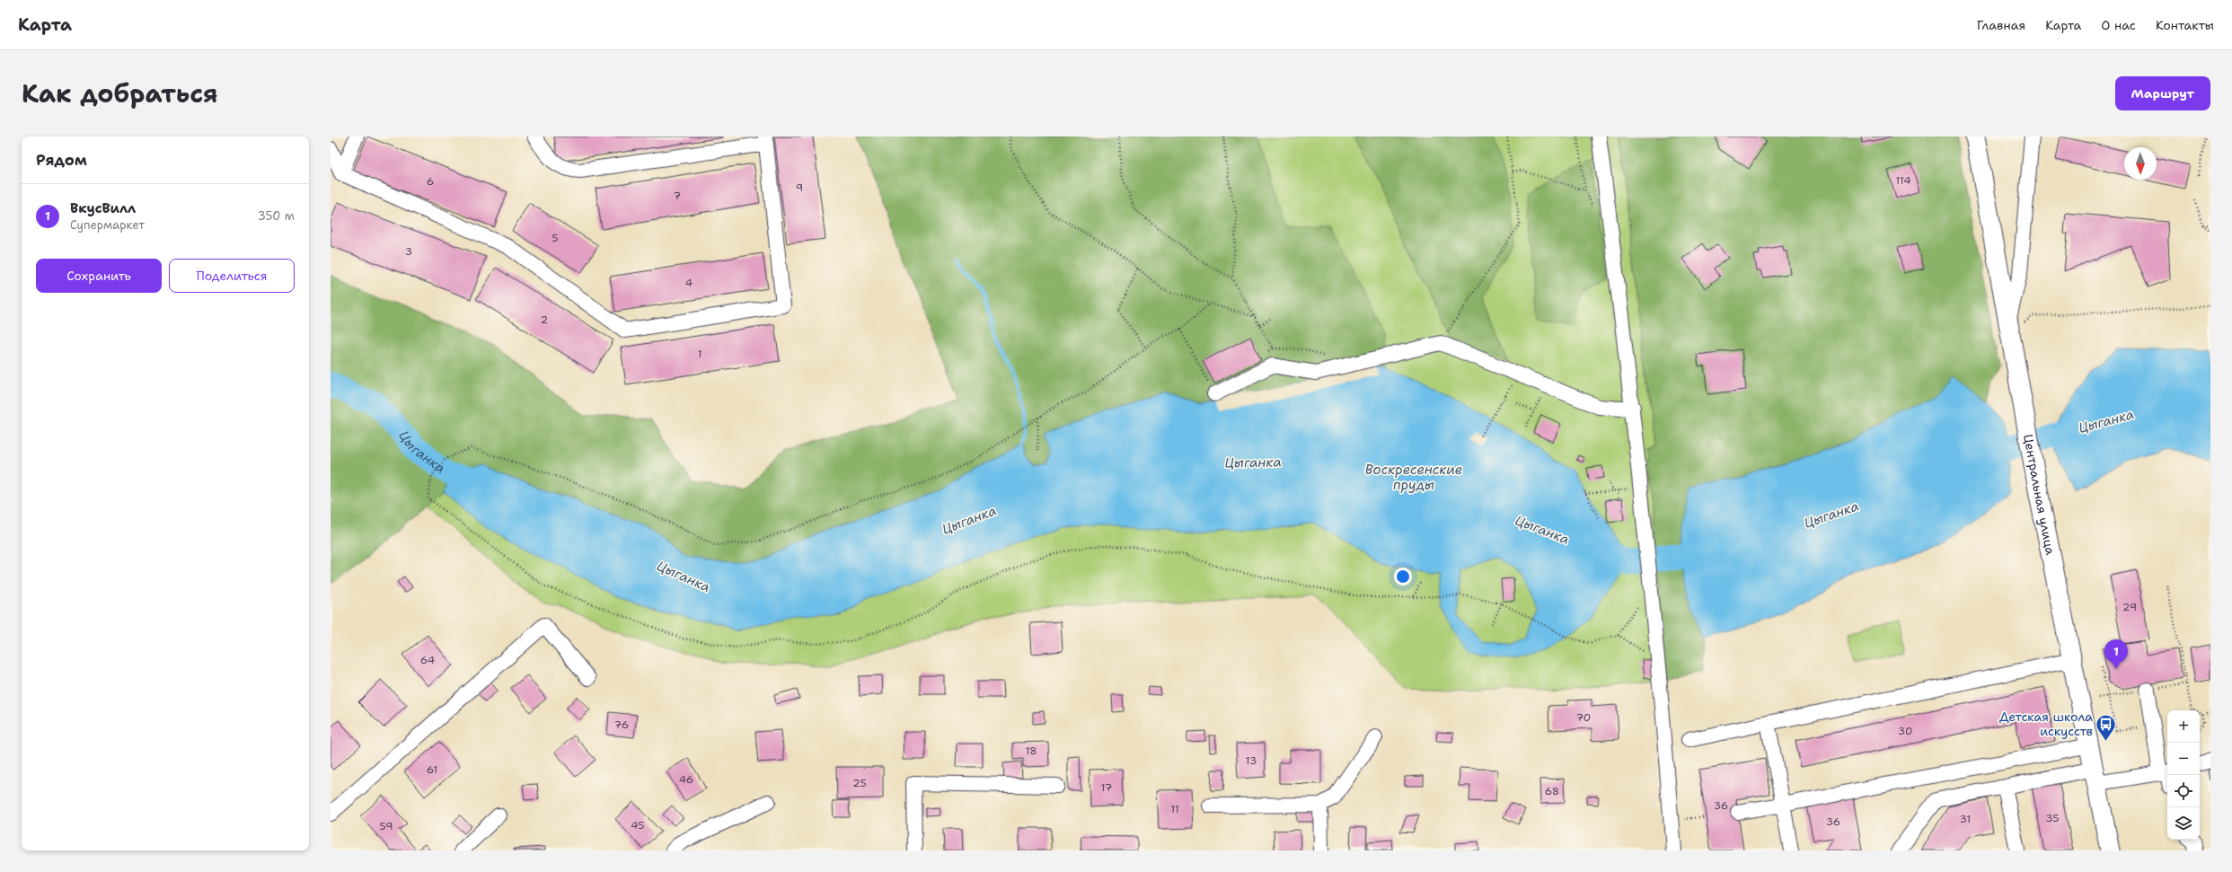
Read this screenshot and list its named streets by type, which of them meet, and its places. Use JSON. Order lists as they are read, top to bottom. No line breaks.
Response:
{"streets":{"main road":["Центральная улица"]},"water":["Цыганка","Воскресенские пруды"],"places":{"bus stop":["Детская школа искусств"]},"house_numbers":["114","6","9","7","5","3","4","2","1","29","64","70","76","30","18","13","61","46","25","17","68","36","11","35","31","36","45","59"],"north":"bottom","page":{"header":"Карта","nav":["Главная","Карта","О нас","Контакты"],"title":"Как добраться","buttons":["Маршрут",["Сохранить","Поделиться"]],"heading":"Рядом","list":[{"mark":"1","name":"ВкусВилл","note":"Супермаркет","value":"350 m"}],"pins":"1","map_buttons":["+","−"]}}
